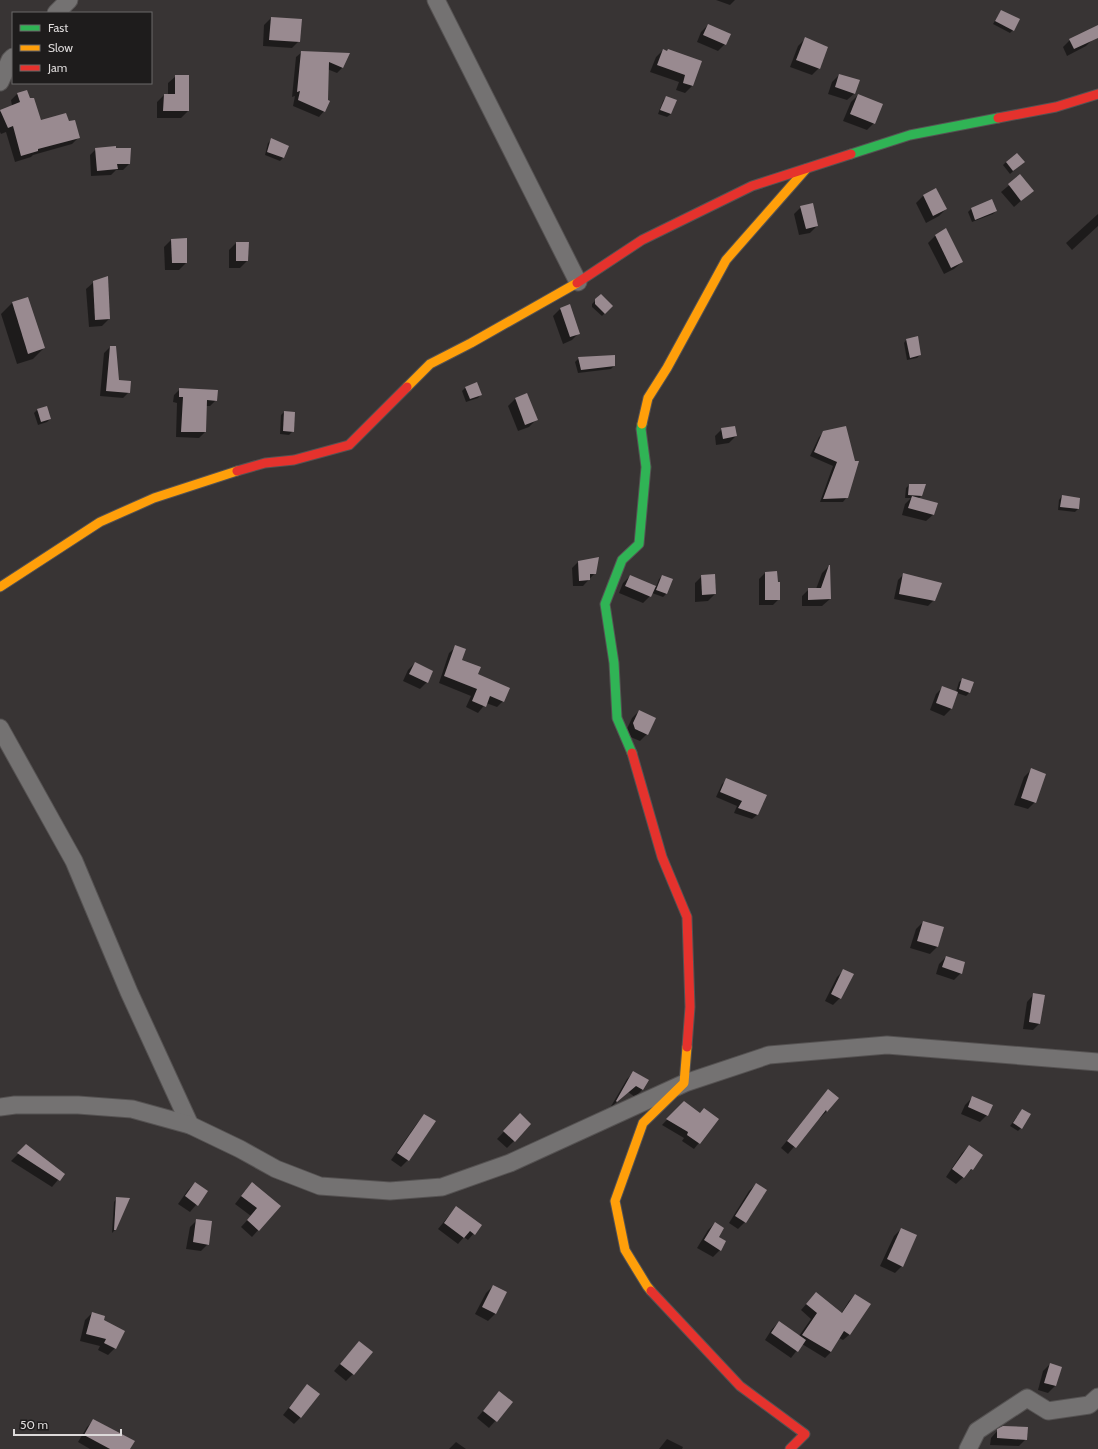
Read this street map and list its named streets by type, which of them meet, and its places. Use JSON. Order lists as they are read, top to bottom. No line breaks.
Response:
{"legend":["Fast","Slow","Jam"],"scale_bar":"50 m"}
